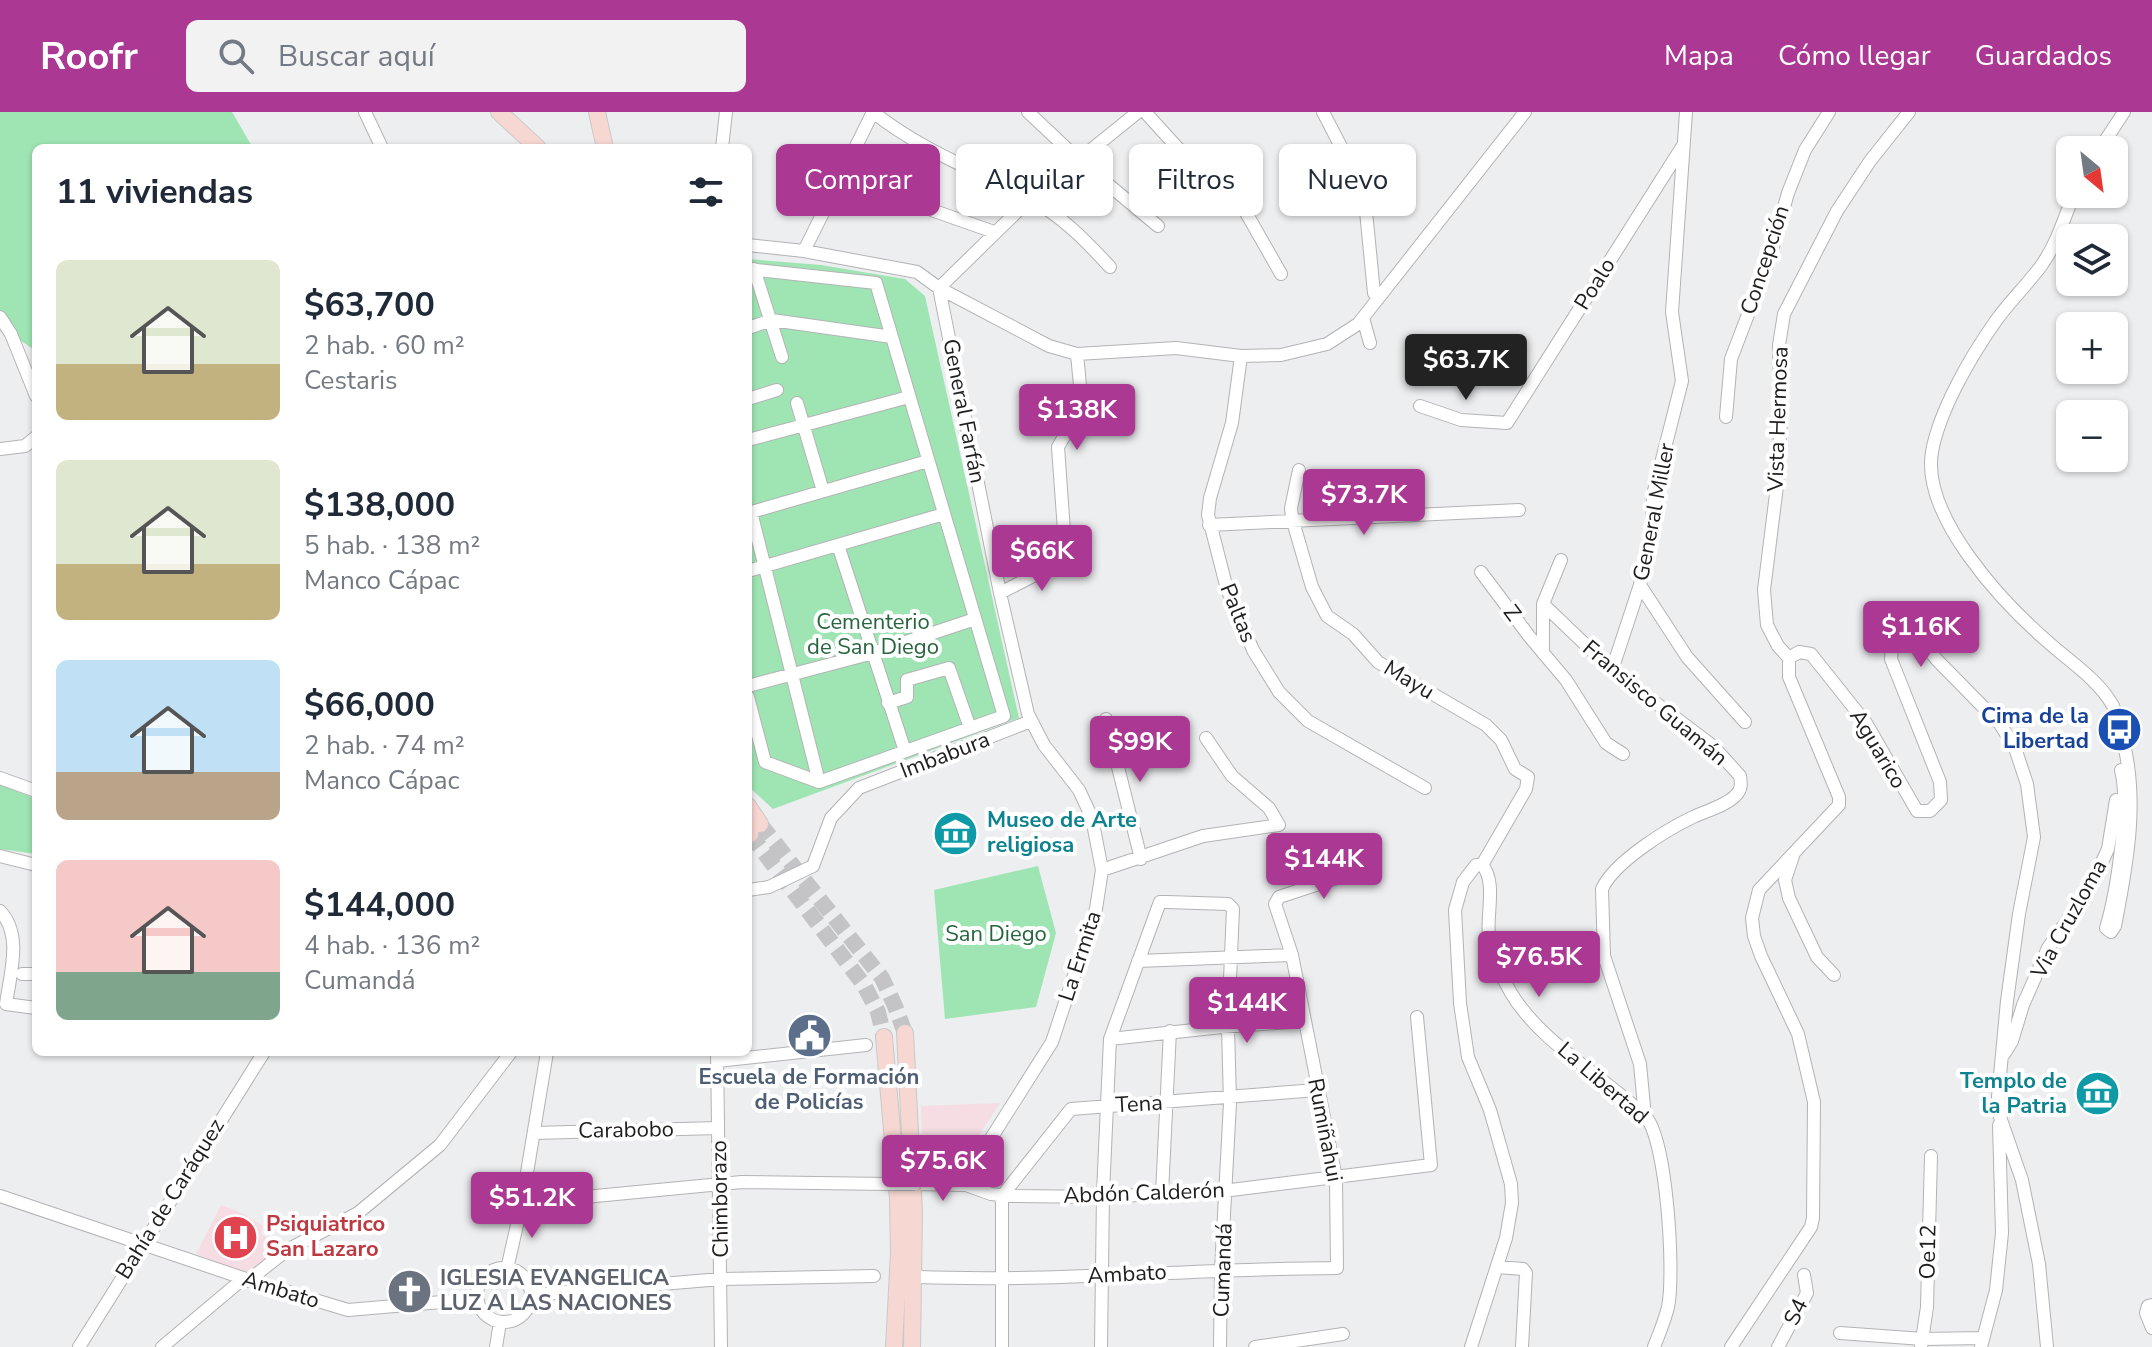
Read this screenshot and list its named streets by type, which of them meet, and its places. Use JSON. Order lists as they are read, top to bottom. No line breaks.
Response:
{"streets":{"street":["Concepción","Poalo","General Farfán","Vista Hermosa","General Miller","Paltas","Z","Mayu","Fransisco Guamán","Aguarico","Imbabura","Via Cruzloma","La Ermita","La Libertad","Tena","Carabobo","Rumiñahui","Abdón Calderón","Bahía de Caráquez","Chimborazo","Oe12","Cumandá","Ambato","S4"]},"crossings":[["Poalo","General Miller"],["General Farfán","Imbabura"],["General Farfán","La Ermita"],["Vista Hermosa","Aguarico"],["General Miller","Fransisco Guamán"],["Mayu","La Libertad"],["Fransisco Guamán","La Libertad"],["Aguarico","Via Cruzloma"],["Imbabura","La Ermita"],["La Ermita","Abdón Calderón"],["Tena","Rumiñahui"],["Tena","Abdón Calderón"],["Tena","Cumandá"],["Carabobo","Chimborazo"],["Rumiñahui","Abdón Calderón"],["Rumiñahui","Ambato"],["Abdón Calderón","Chimborazo"],["Abdón Calderón","Cumandá"],["Bahía de Caráquez","Ambato"],["Cumandá","Ambato"]],"parks":["Cementerio de San Diego","San Diego"],"places":{"bus stop":["Cima de la Libertad"],"museum":["Museo de Arte religiosa","Templo de la Patria"],"public building":["Escuela de Formación de Policías"],"hospital":["Psiquiatrico San Lazaro"],"church":["IGLESIA EVANGELICA LUZ A LAS NACIONES"]},"north":"bottom right","page":{"header":"Roofr","search":"Buscar aquí","nav":["Mapa","Cómo llegar","Guardados"],"map_buttons":["+","−"],"chip":["Comprar","Alquilar","Filtros","Nuevo"],"heading":"11 viviendas","list":[{"name":"$63,700","note":"2 hab. · 60 m² · Cestaris"},{"name":"$138,000","note":"5 hab. · 138 m² · Manco Cápac"},{"name":"$66,000","note":"2 hab. · 74 m² · Manco Cápac"},{"name":"$144,000","note":"4 hab. · 136 m² · Cumandá"}],"price":["$63.7K","$138K","$73.7K","$66K","$116K","$99K","$144K","$76.5K","$144K","$75.6K","$51.2K"]}}
